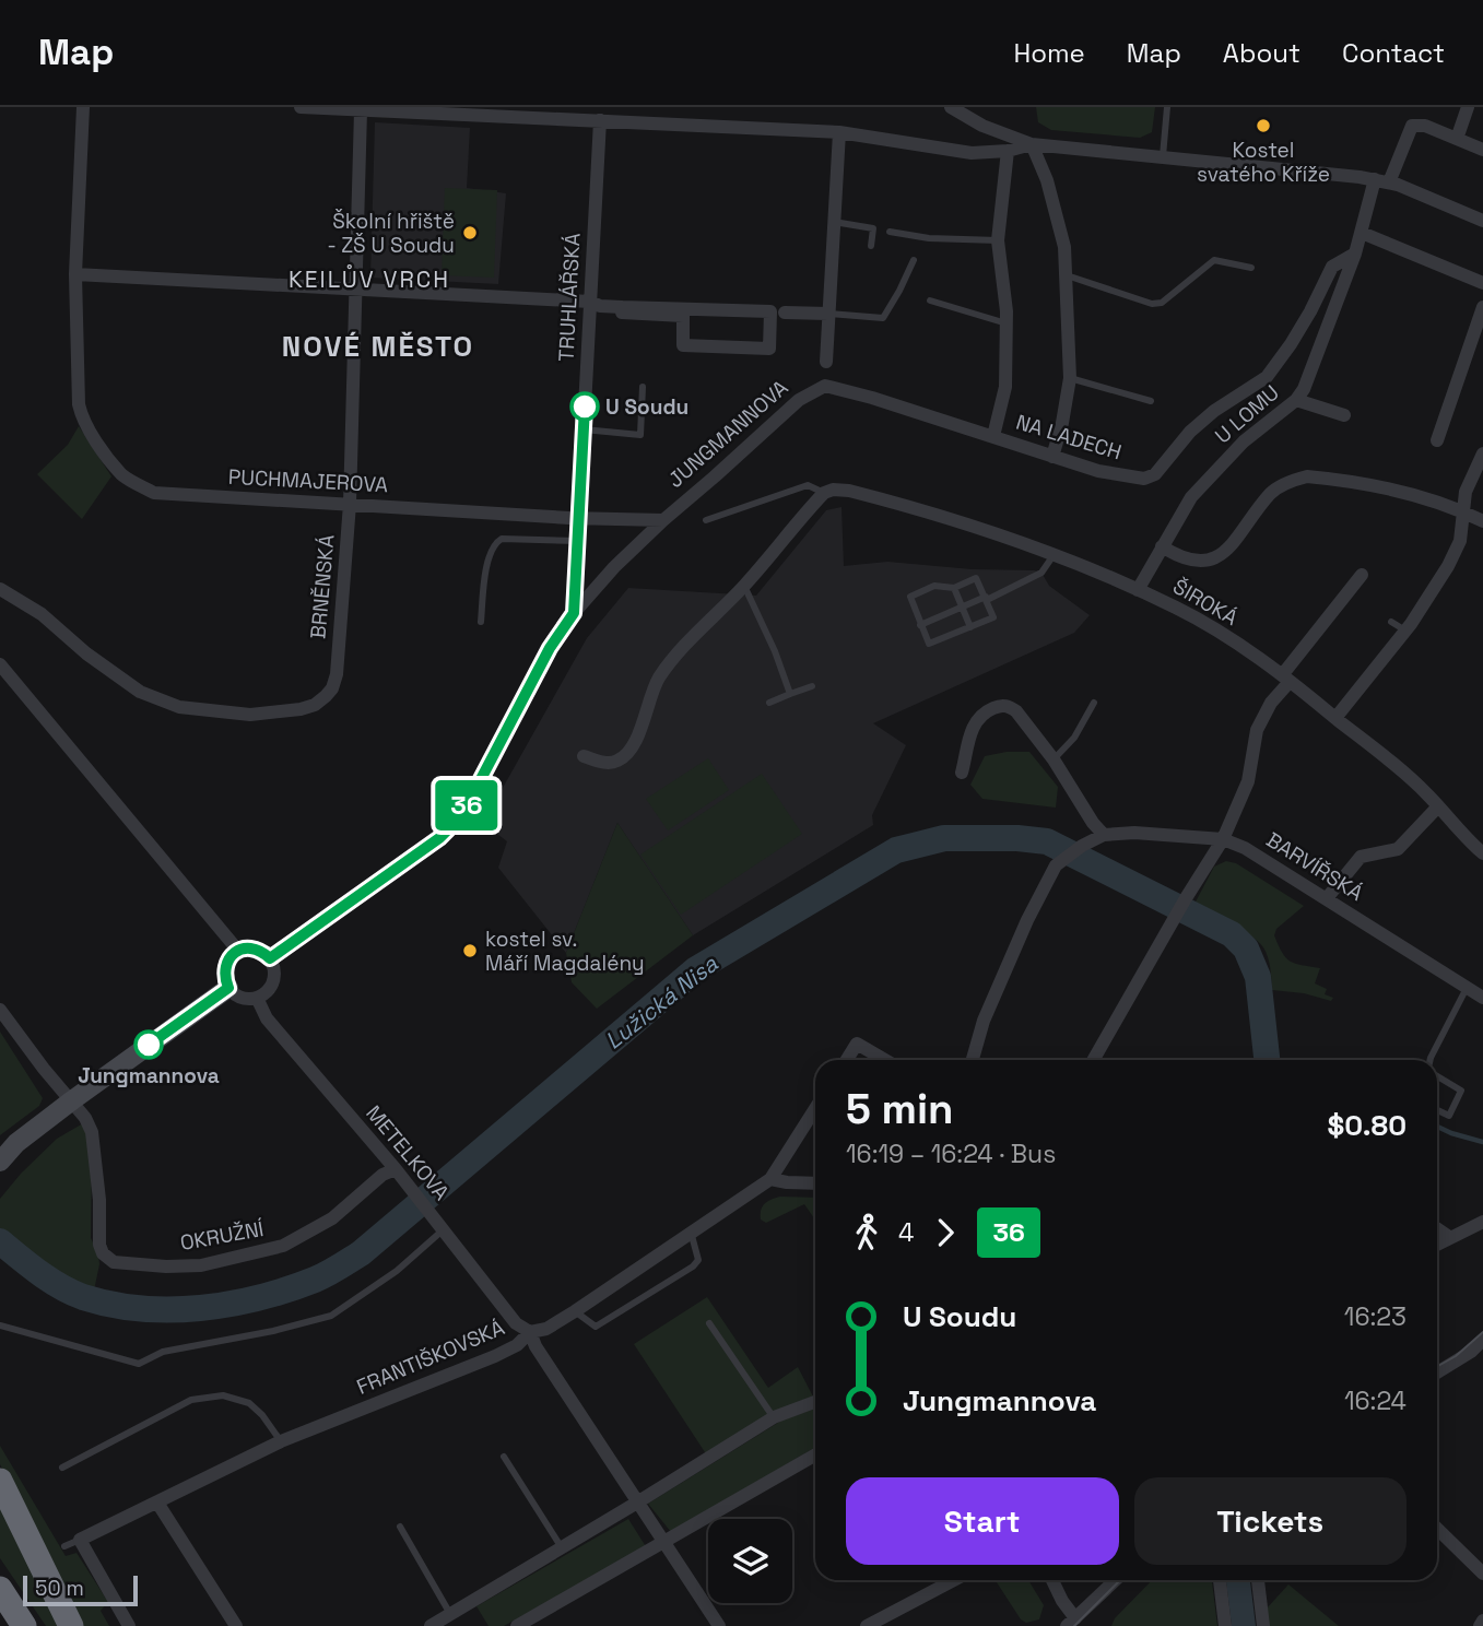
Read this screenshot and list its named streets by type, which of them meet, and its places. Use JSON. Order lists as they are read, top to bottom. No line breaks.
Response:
{"streets":{"street":["TRUHLÁŘSKÁ","U LOMU","JUNGMANNOVA","NA LADECH","PUCHMAJEROVA","BRNĚNSKÁ","ŠIROKÁ","BARVÍŘSKÁ","METELKOVA","OKRUŽNÍ","FRANTIŠKOVSKÁ"]},"crossings":[["TRUHLÁŘSKÁ","JUNGMANNOVA"],["TRUHLÁŘSKÁ","PUCHMAJEROVA"],["U LOMU","NA LADECH"],["U LOMU","ŠIROKÁ"],["JUNGMANNOVA","NA LADECH"],["JUNGMANNOVA","PUCHMAJEROVA"],["JUNGMANNOVA","METELKOVA"],["PUCHMAJEROVA","BRNĚNSKÁ"],["METELKOVA","OKRUŽNÍ"],["METELKOVA","FRANTIŠKOVSKÁ"]],"districts":["KEILŮV VRCH","NOVÉ MĚSTO"],"water":["Lužická Nisa"],"places":["Kostel svatého Kříže","Školní hřiště - ZŠ U Soudu","U Soudu","kostel sv. Máří Magdalény","Jungmannova"],"lines":["bus line 36"],"scale_bar":"50 m","page":{"header":"Map","nav":["Home","Map","About","Contact"],"on_map":"36","heading":["5 min","16:19 – 16:24 · Bus","$0.80"],"legs":["4","36"],"list":[{"name":"U Soudu","value":"16:23"},{"name":"Jungmannova","value":"16:24"}],"buttons":["Start","Tickets"],"scale":"50 m"}}
